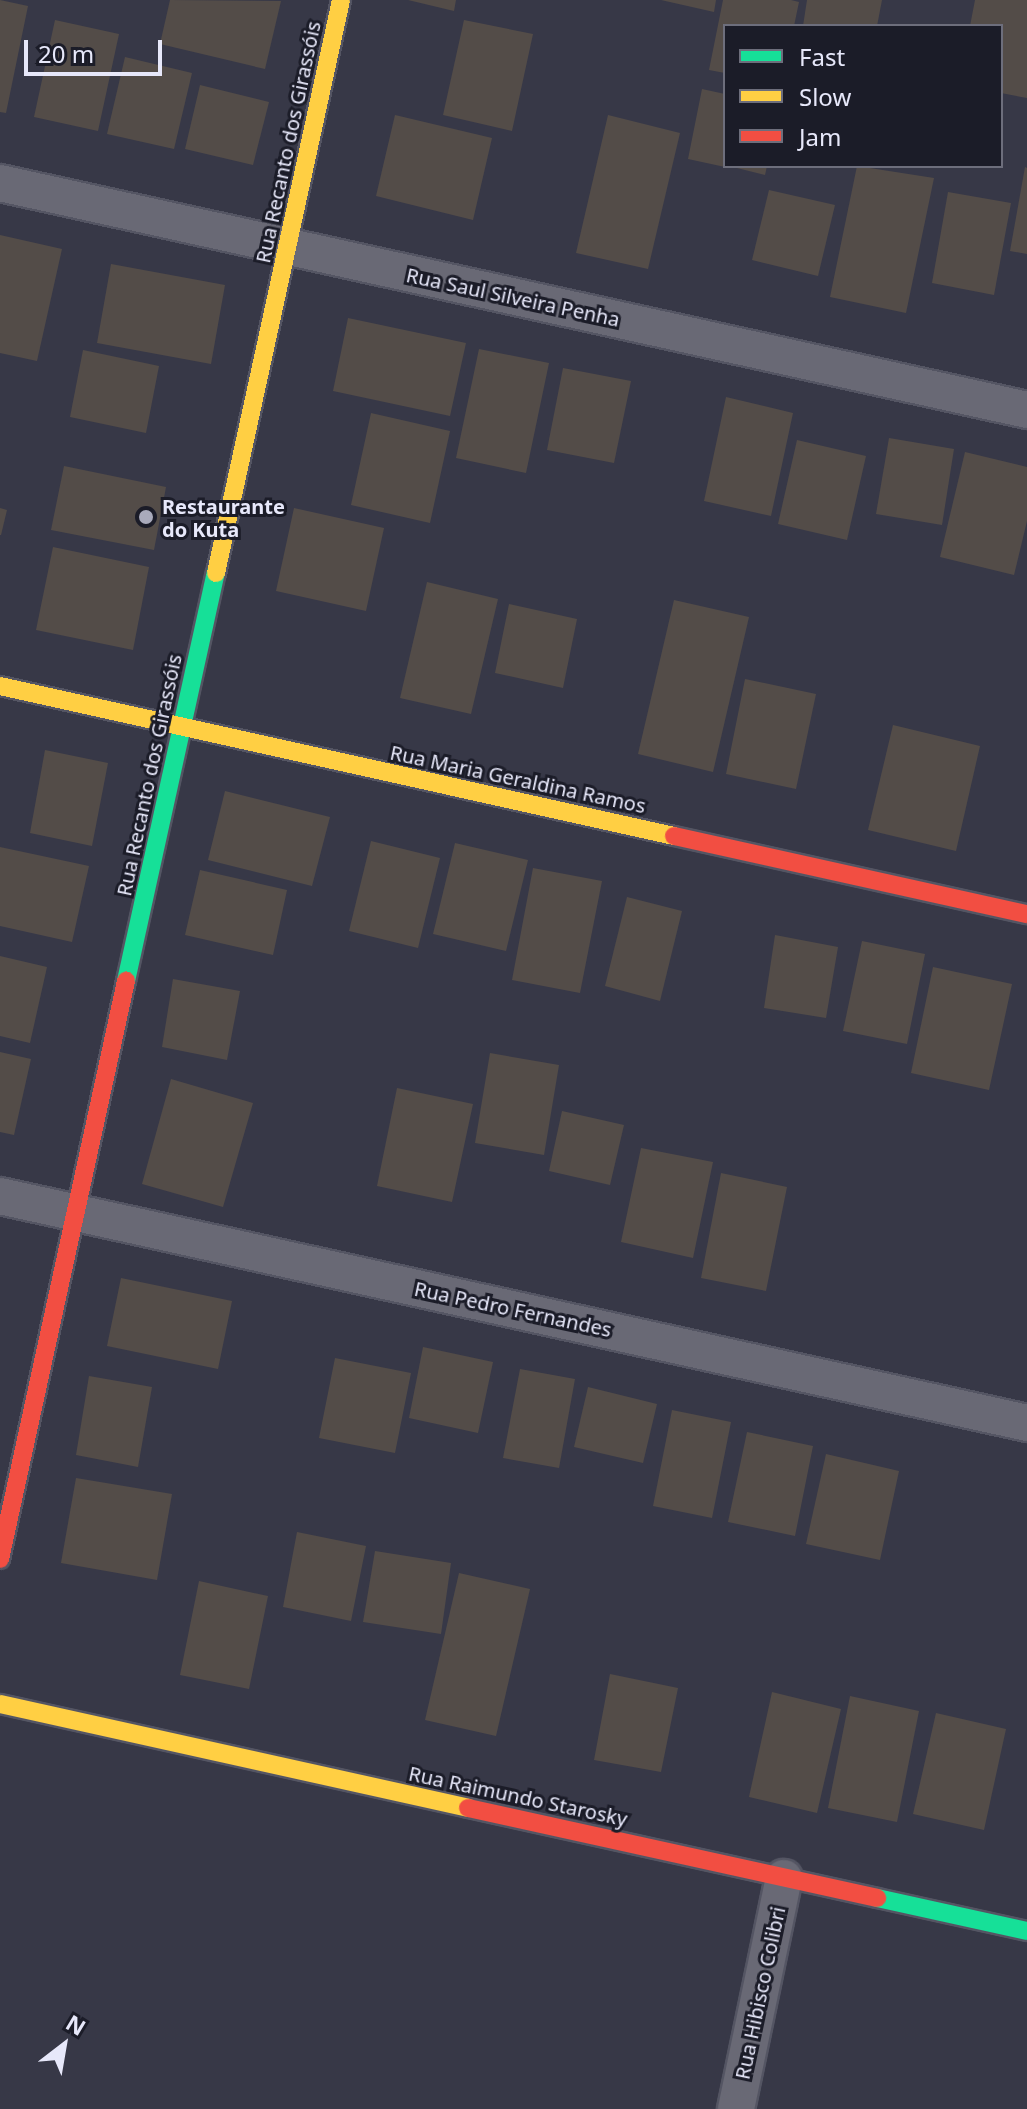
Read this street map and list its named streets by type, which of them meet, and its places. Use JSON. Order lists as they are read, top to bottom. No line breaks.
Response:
{"streets":{"street":["Rua Recanto dos Girassóis","Rua Saul Silveira Penha","Rua Maria Geraldina Ramos","Rua Pedro Fernandes","Rua Raimundo Starosky","Rua Hibisco Colibri"]},"crossings":[["Rua Recanto dos Girassóis","Rua Saul Silveira Penha"],["Rua Recanto dos Girassóis","Rua Maria Geraldina Ramos"],["Rua Recanto dos Girassóis","Rua Pedro Fernandes"],["Rua Raimundo Starosky","Rua Hibisco Colibri"]],"places":["Restaurante do Kuta"],"legend":["Fast","Slow","Jam"],"scale_bar":"20 m","north":"top right"}
